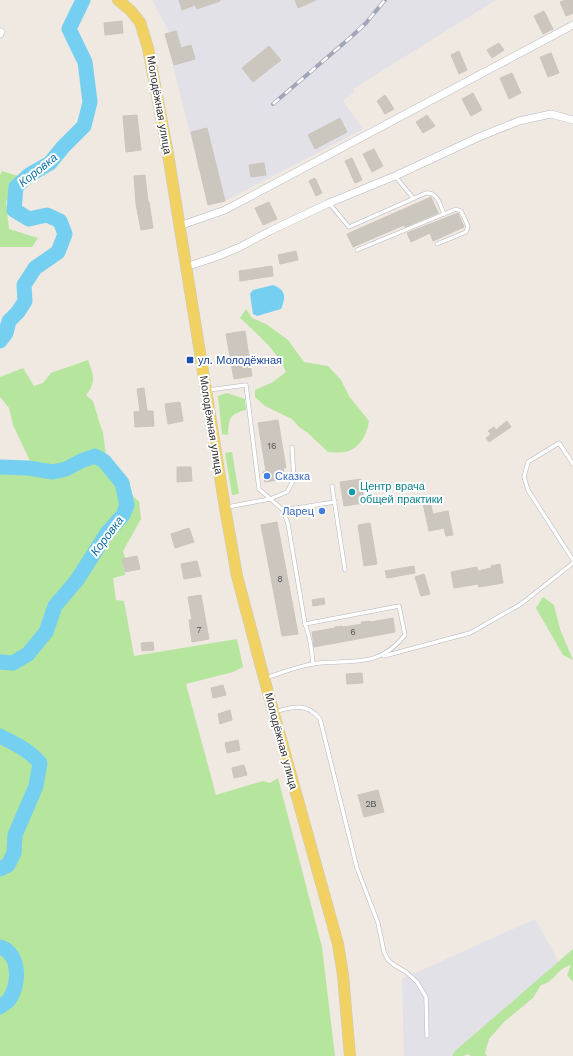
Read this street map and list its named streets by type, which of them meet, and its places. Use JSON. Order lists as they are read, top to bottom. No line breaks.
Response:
{"streets":{"main road":["Молодёжная улица"]},"water":["Коровка"],"places":{"transit":["ул. Молодёжная"],"other":["Сказка","Центр врача общей практики","Ларец"]},"house_numbers":["16","8","7","6","2В"]}
